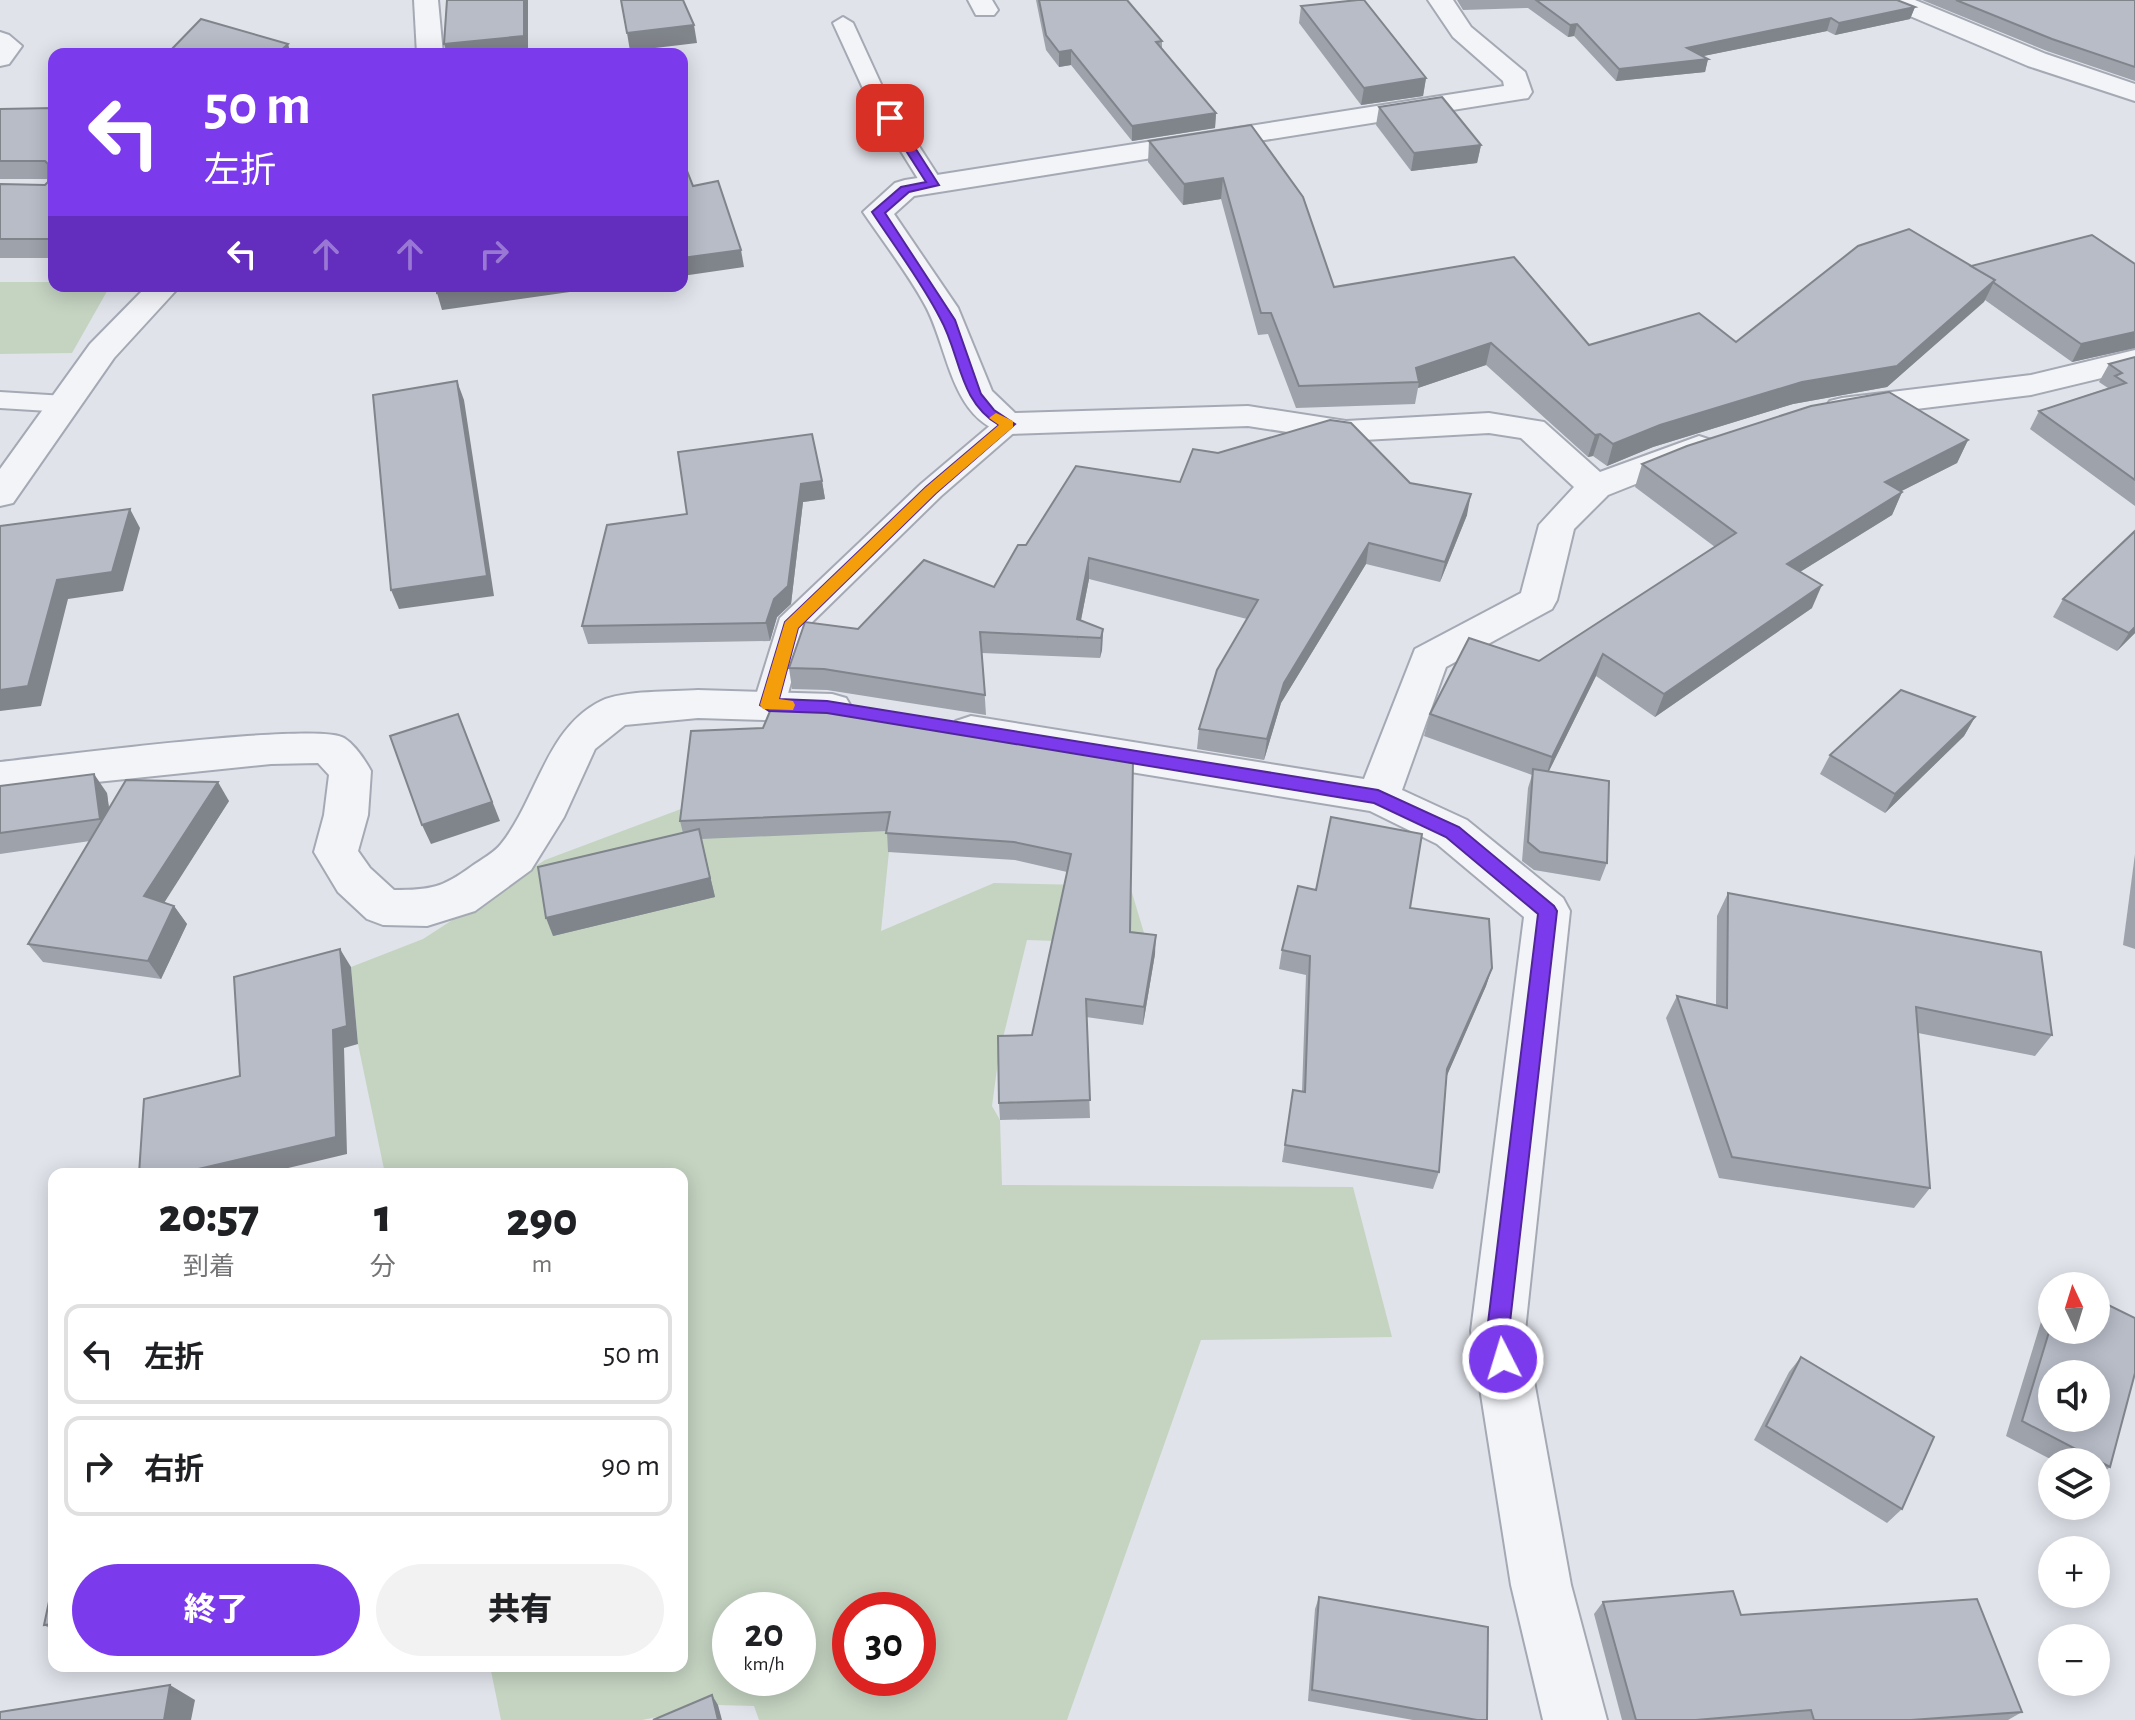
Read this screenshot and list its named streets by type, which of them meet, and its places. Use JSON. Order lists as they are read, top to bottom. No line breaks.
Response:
{"north":"top","page":{"turn":["50 m","左折"],"eta":["20:57","到着","1","分","290","m"],"map_buttons":["+","−"],"list":[{"name":"左折","value":"50 m"},{"name":"右折","value":"90 m"}],"buttons":["終了","共有"],"speed":"20 km/h","limit":"30"}}
